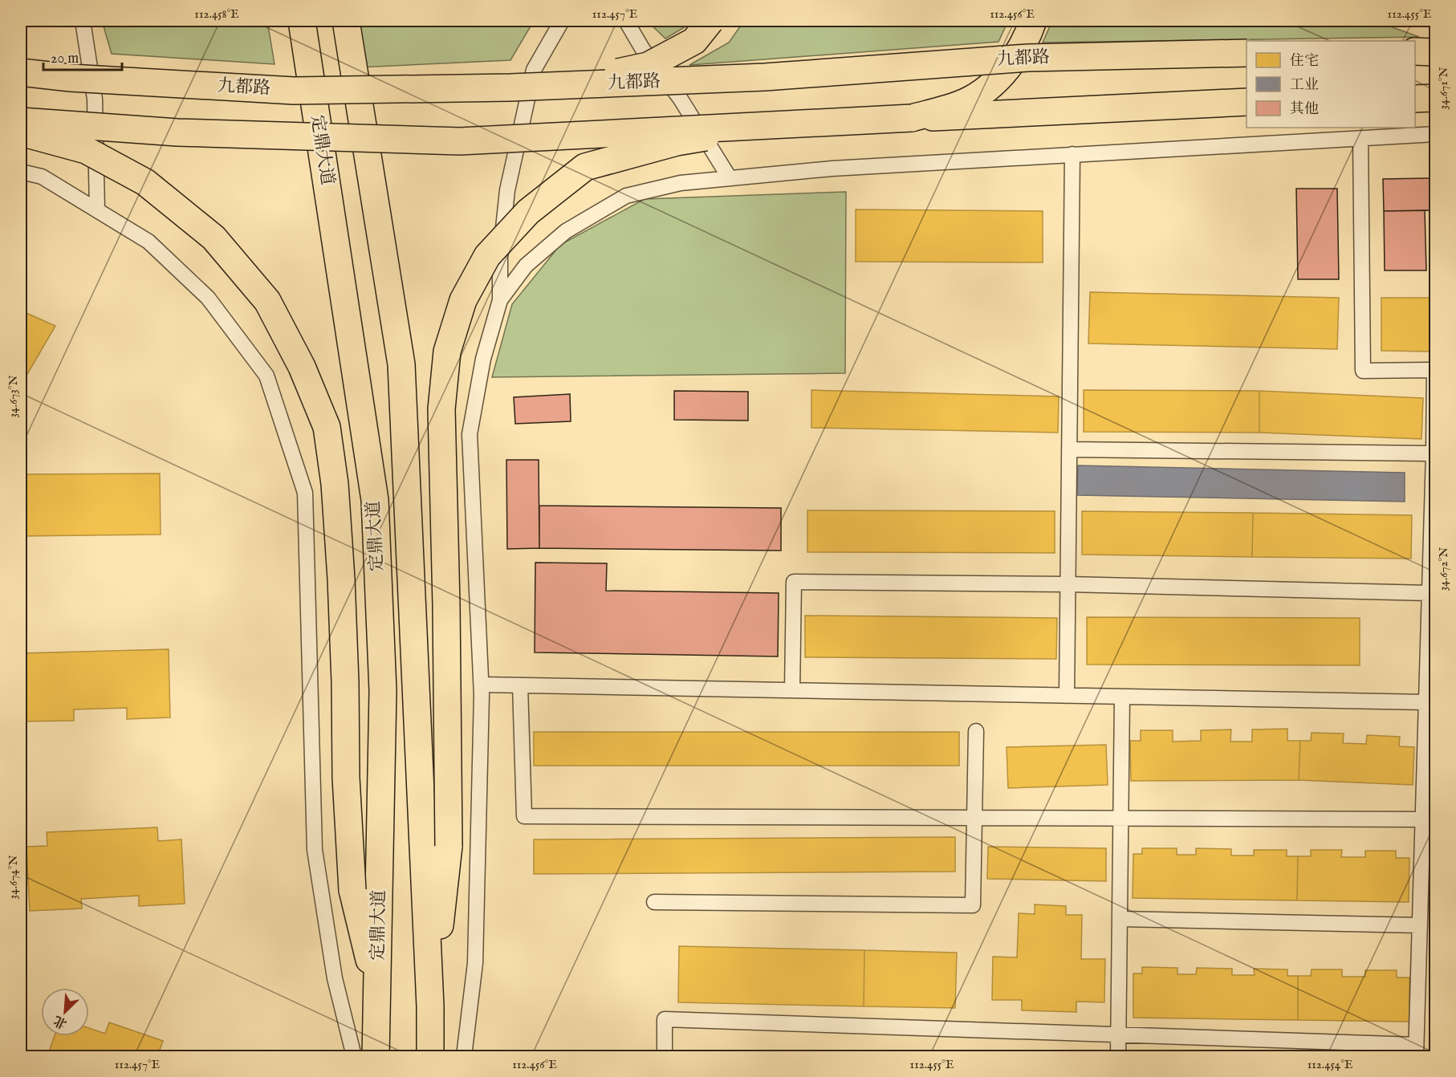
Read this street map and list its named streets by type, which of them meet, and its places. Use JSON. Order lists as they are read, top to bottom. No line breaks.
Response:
{"streets":{"main road":["九都路","定鼎大道"]},"legend":["住宅","工业","其他"],"scale_bar":"20 m","north":"bottom left","coordinates":["112.458°E","112.457°E","112.456°E","112.455°E","34.671°N","34.673°N","34.672°N","34.674°N","112.454°E"]}
